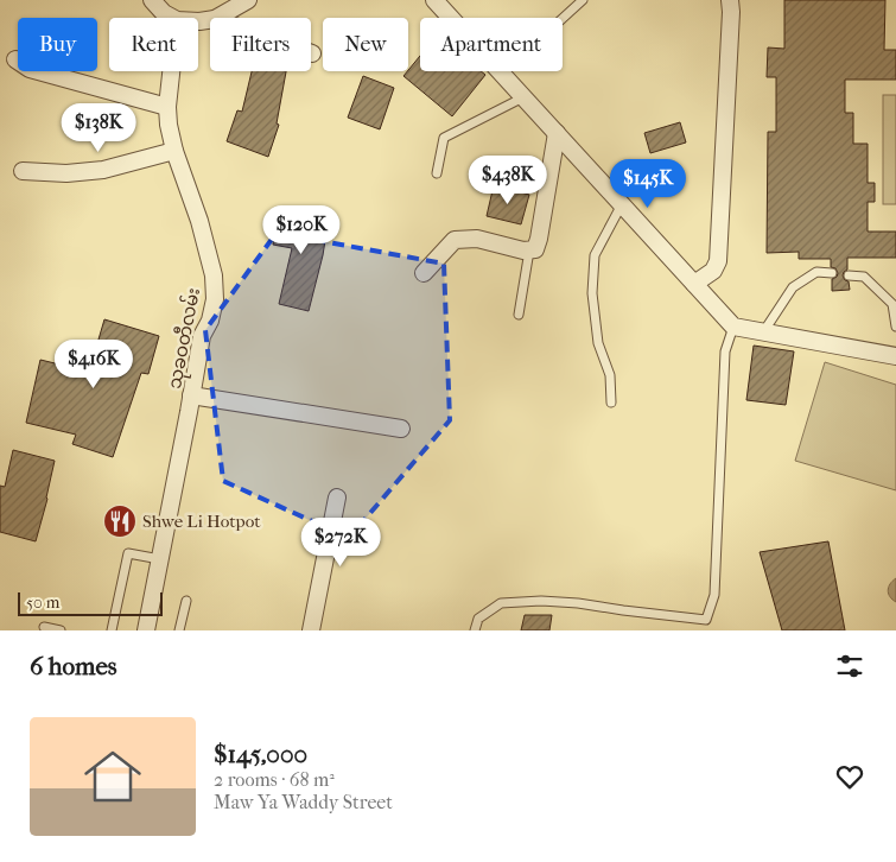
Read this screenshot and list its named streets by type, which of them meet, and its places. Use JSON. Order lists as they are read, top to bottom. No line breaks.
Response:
{"streets":{"street":["သုခဝတီလမ်း"]},"places":{"restaurant":["Shwe Li Hotpot"]},"scale_bar":"50 m","page":{"chip":["Buy","Rent","Filters","New","Apartment"],"price":["$138K","$438K","$145K","$120K","$416K","$272K"],"scale":"50 m","heading":"6 homes","list":[{"name":"$145,000","note":"2 rooms · 68 m² · Maw Ya Waddy Street"}]}}
